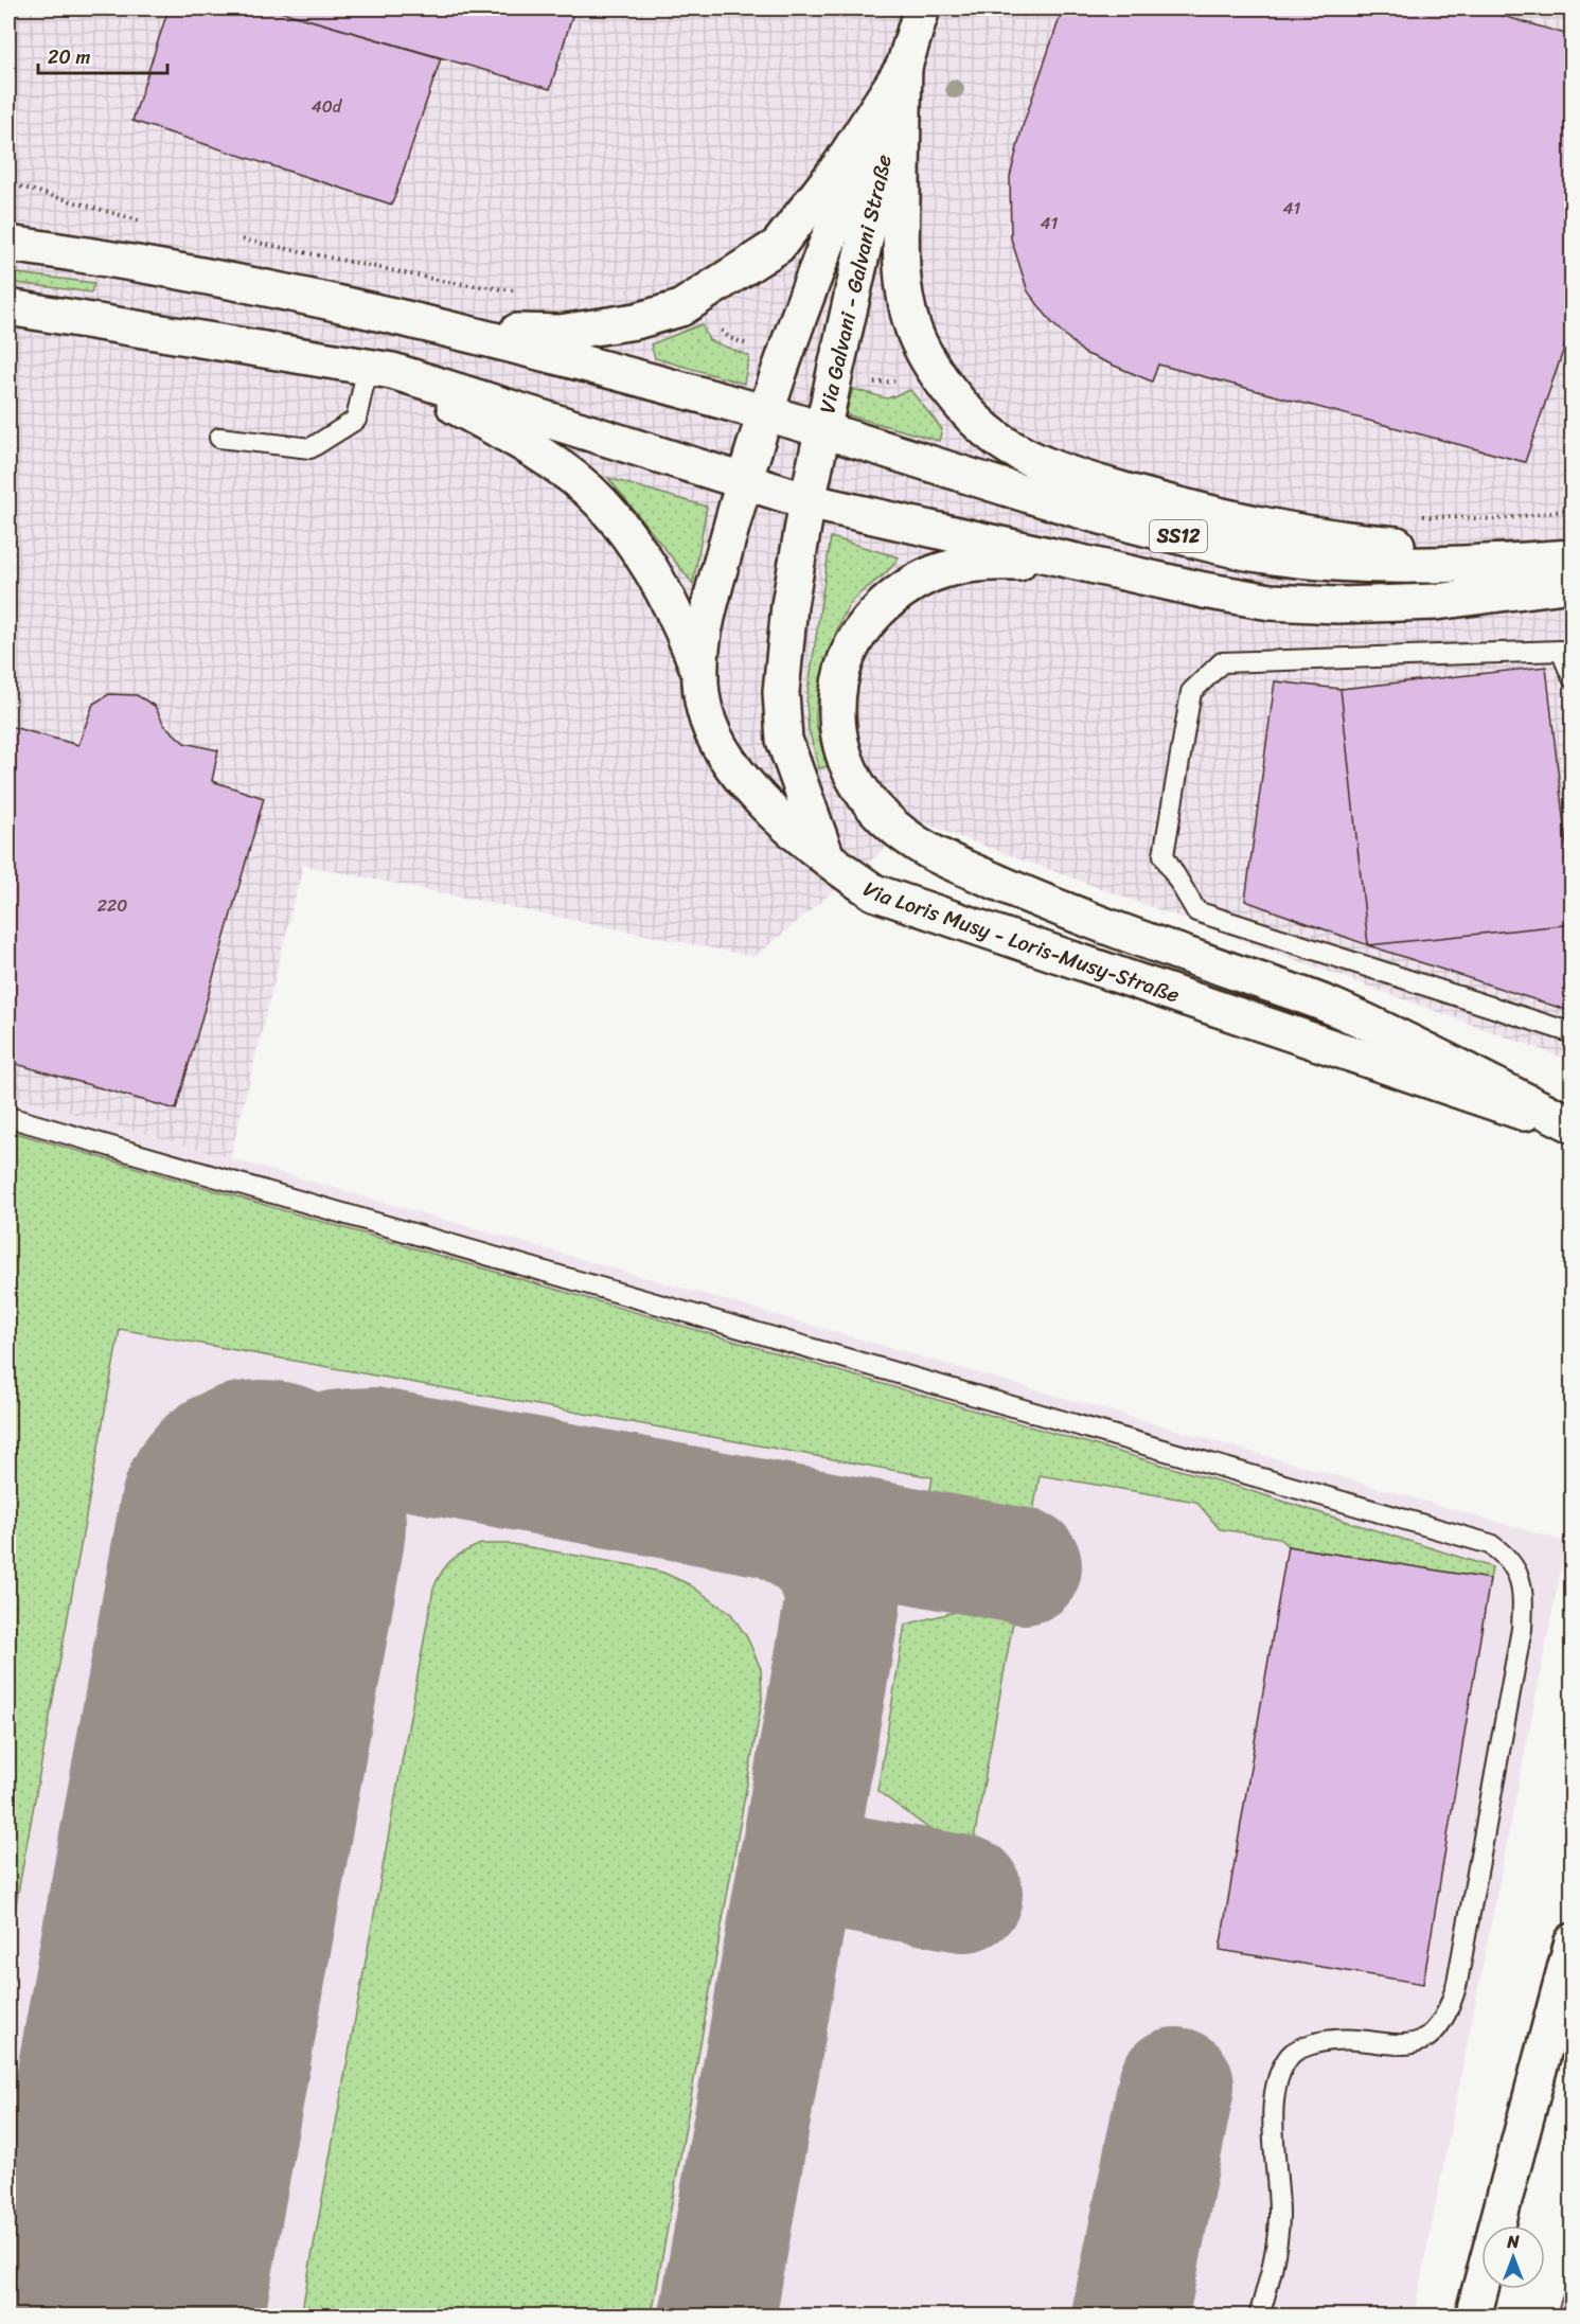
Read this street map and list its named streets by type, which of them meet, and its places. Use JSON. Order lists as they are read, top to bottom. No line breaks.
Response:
{"streets":{"main road":["Via Galvani - Galvani Straße","SS12","Via Loris Musy - Loris-Musy-Straße"]},"crossings":[["Via Galvani - Galvani Straße","SS12"]],"house_numbers":["40d","41","41","220"],"scale_bar":"20 m","north":"top"}
